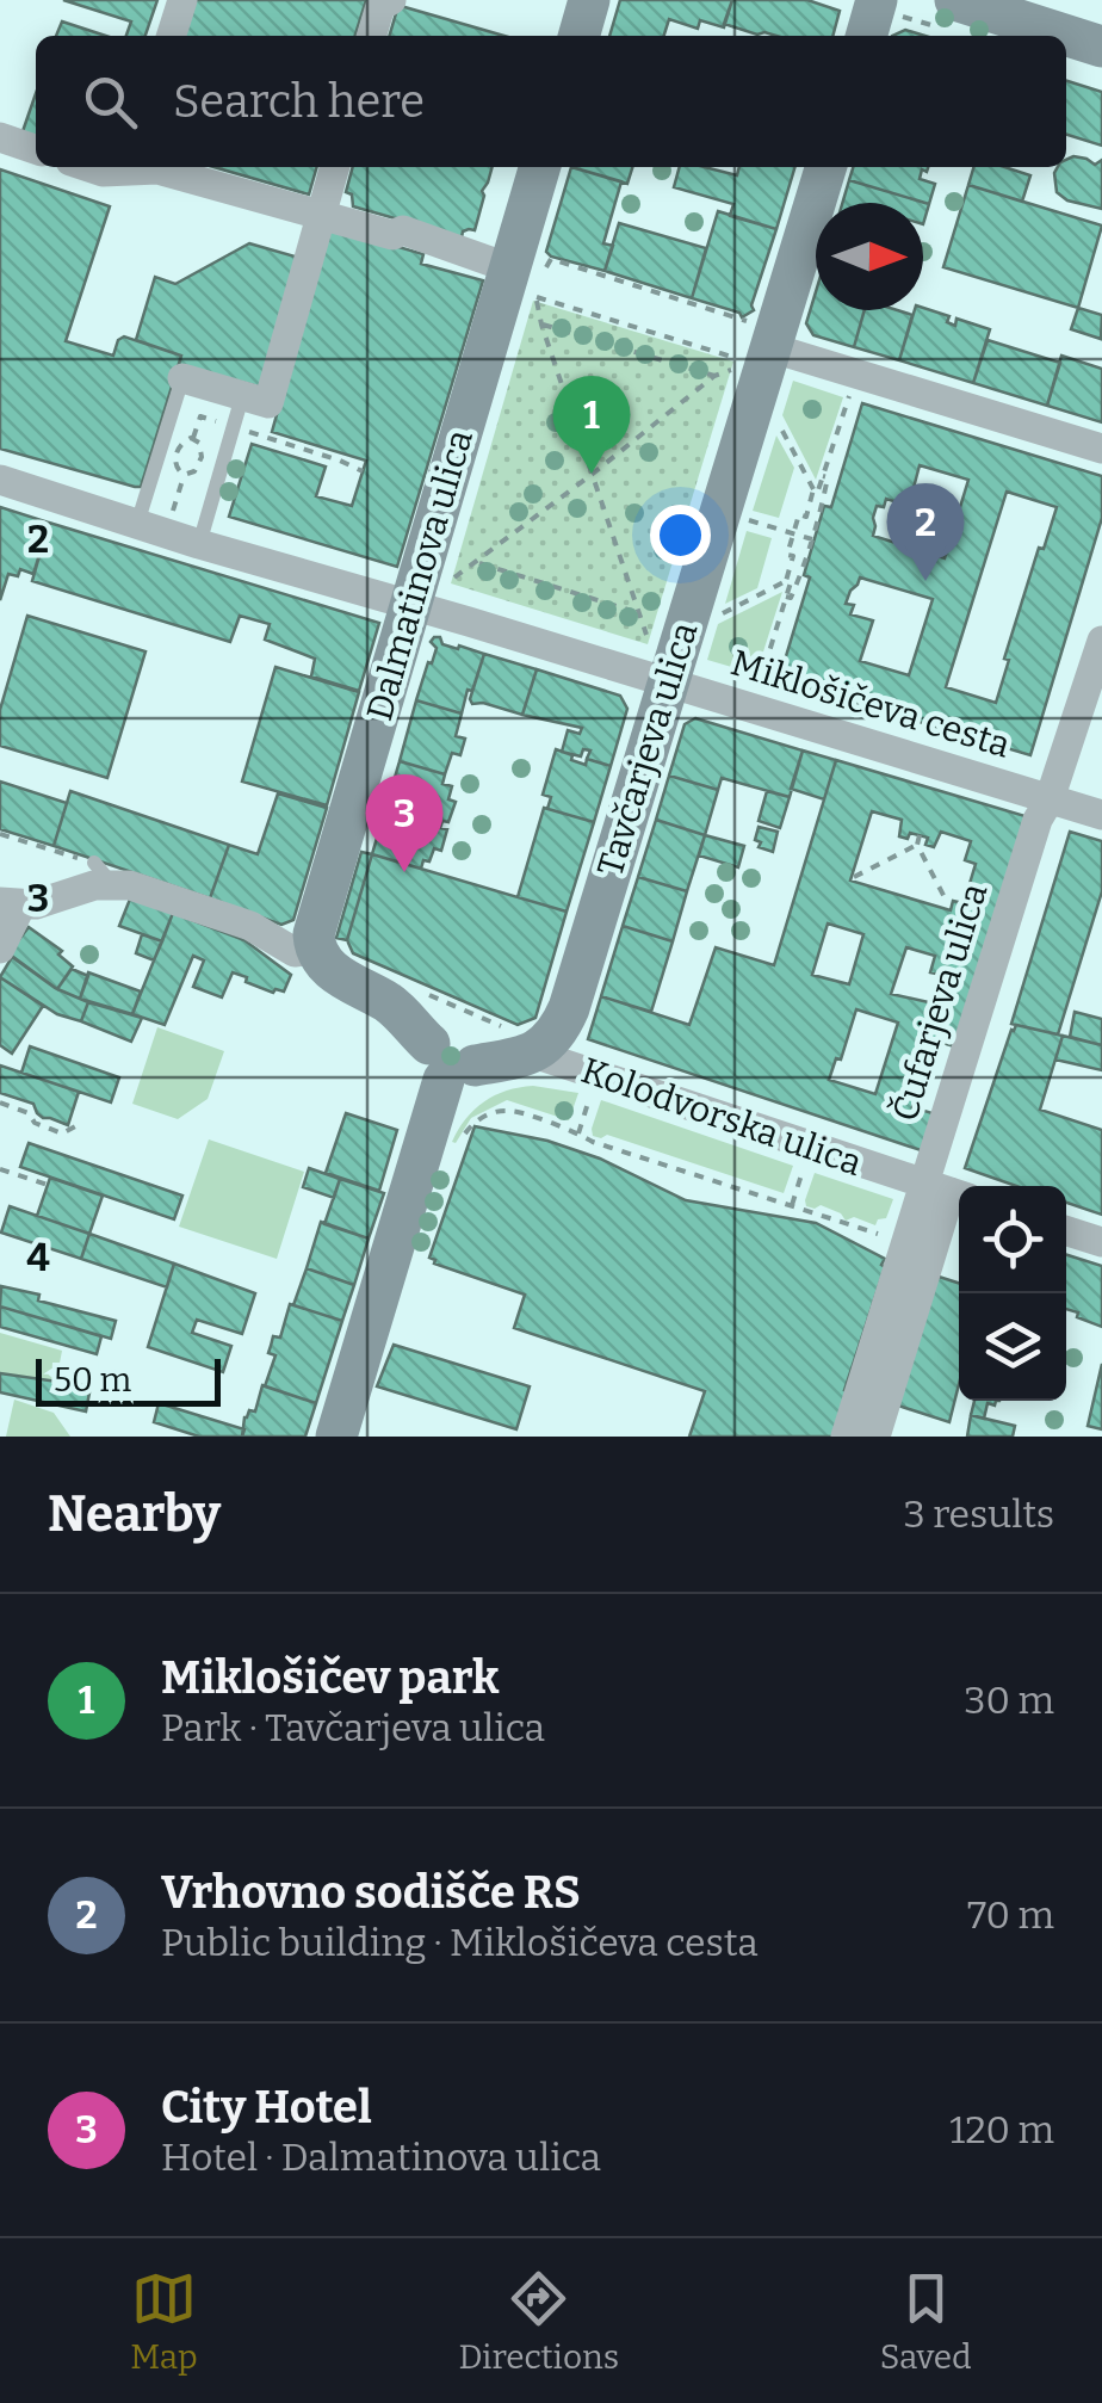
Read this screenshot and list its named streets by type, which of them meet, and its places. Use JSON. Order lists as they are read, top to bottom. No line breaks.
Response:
{"streets":{"main road":["Dalmatinova ulica","Tavčarjeva ulica","Kolodvorska ulica"],"street":["Miklošičeva cesta","Čufarjeva ulica"]},"crossings":[["Dalmatinova ulica","Miklošičeva cesta"],["Miklošičeva cesta","Tavčarjeva ulica"],["Miklošičeva cesta","Čufarjeva ulica"],["Tavčarjeva ulica","Kolodvorska ulica"],["Čufarjeva ulica","Kolodvorska ulica"]],"scale_bar":"50 m","north":"right","page":{"search":"Search here","pins":["1","2","3"],"scale":"50 m","heading":["Nearby","3 results"],"list":[{"mark":"1","name":"Miklošičev park","note":"Park · Tavčarjeva ulica","value":"30 m"},{"mark":"2","name":"Vrhovno sodišče RS","note":"Public building · Miklošičeva cesta","value":"70 m"},{"mark":"3","name":"City Hotel","note":"Hotel · Dalmatinova ulica","value":"120 m"}],"nav":["Map","Directions","Saved"]},"grid":{"rows":["2","3","4"]}}
